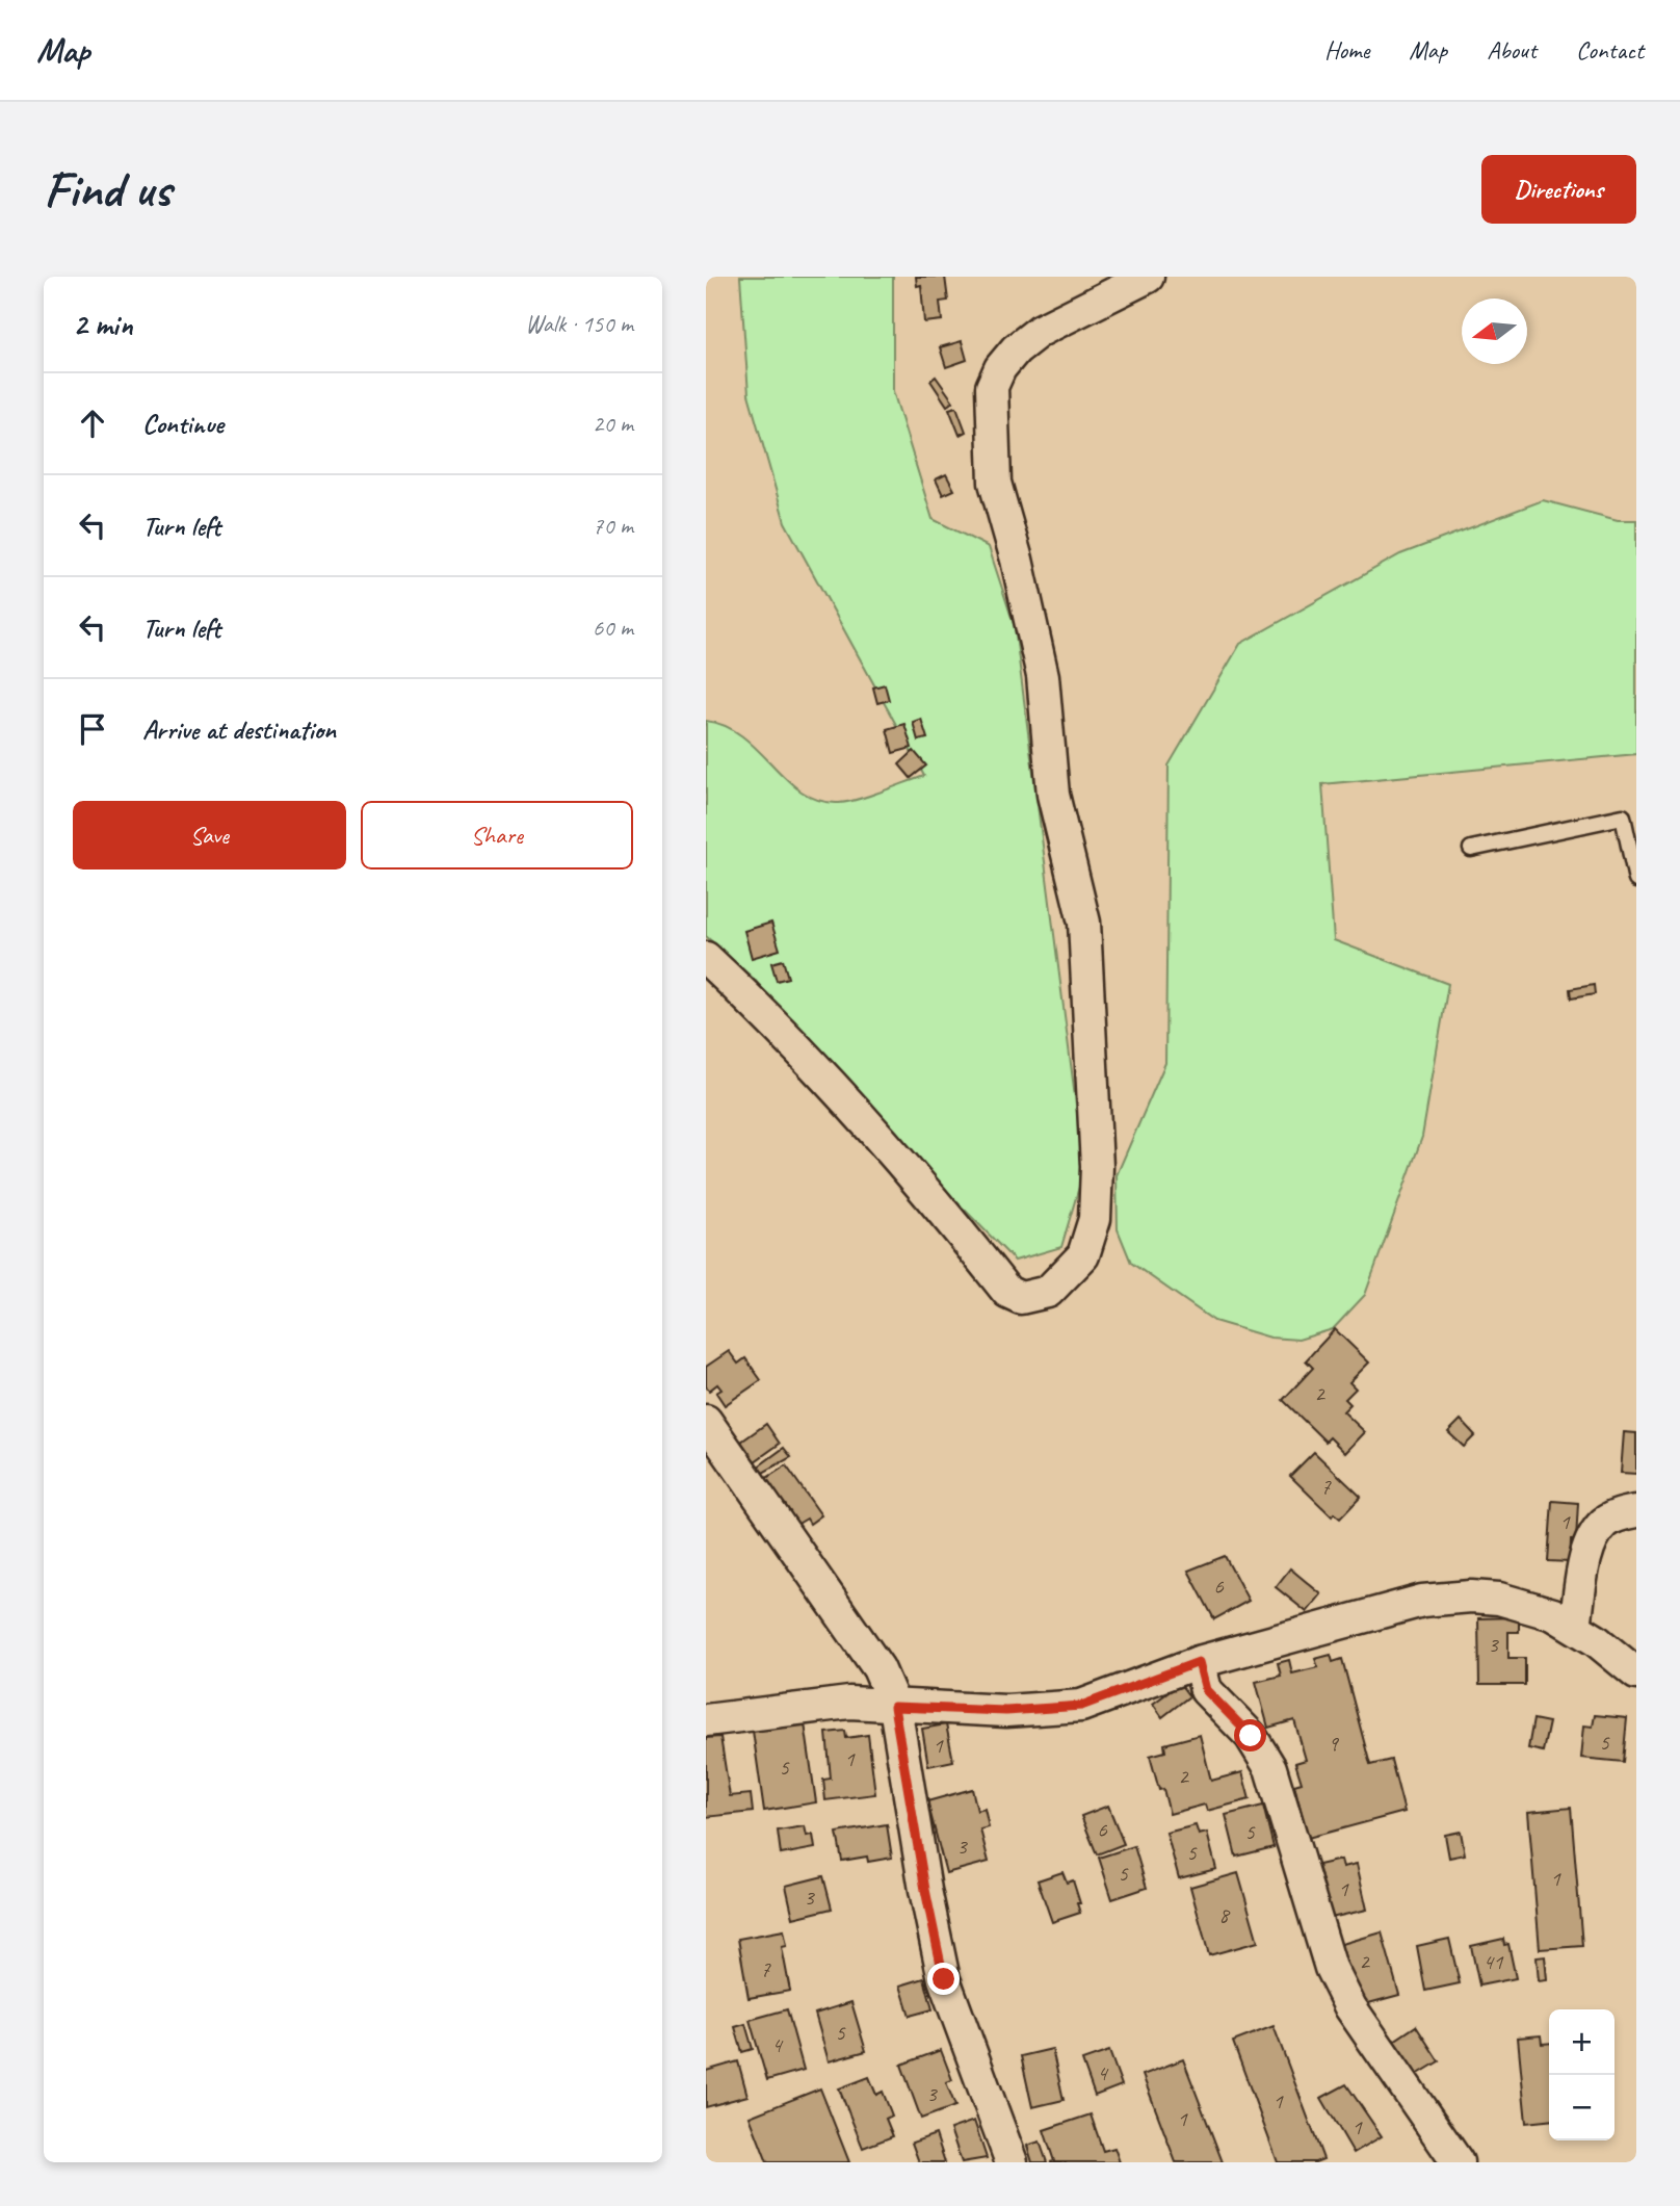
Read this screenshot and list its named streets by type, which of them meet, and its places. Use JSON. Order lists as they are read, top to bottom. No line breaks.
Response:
{"house_numbers":["2","7","1","6","3","5","9","1","1","5","2","6","5","3","5","5","1","1","3","8","2","41","7","5","4","4","3","1","1","1"],"north":"left","page":{"header":"Map","nav":["Home","Map","About","Contact"],"buttons":["Directions",["Save","Share"]],"title":"Find us","heading":["2 min","Walk · 150 m"],"list":[["Continue","20 m"],["Turn left","70 m"],["Turn left","60 m"],"Arrive at destination"],"map_buttons":["+","−"]}}
